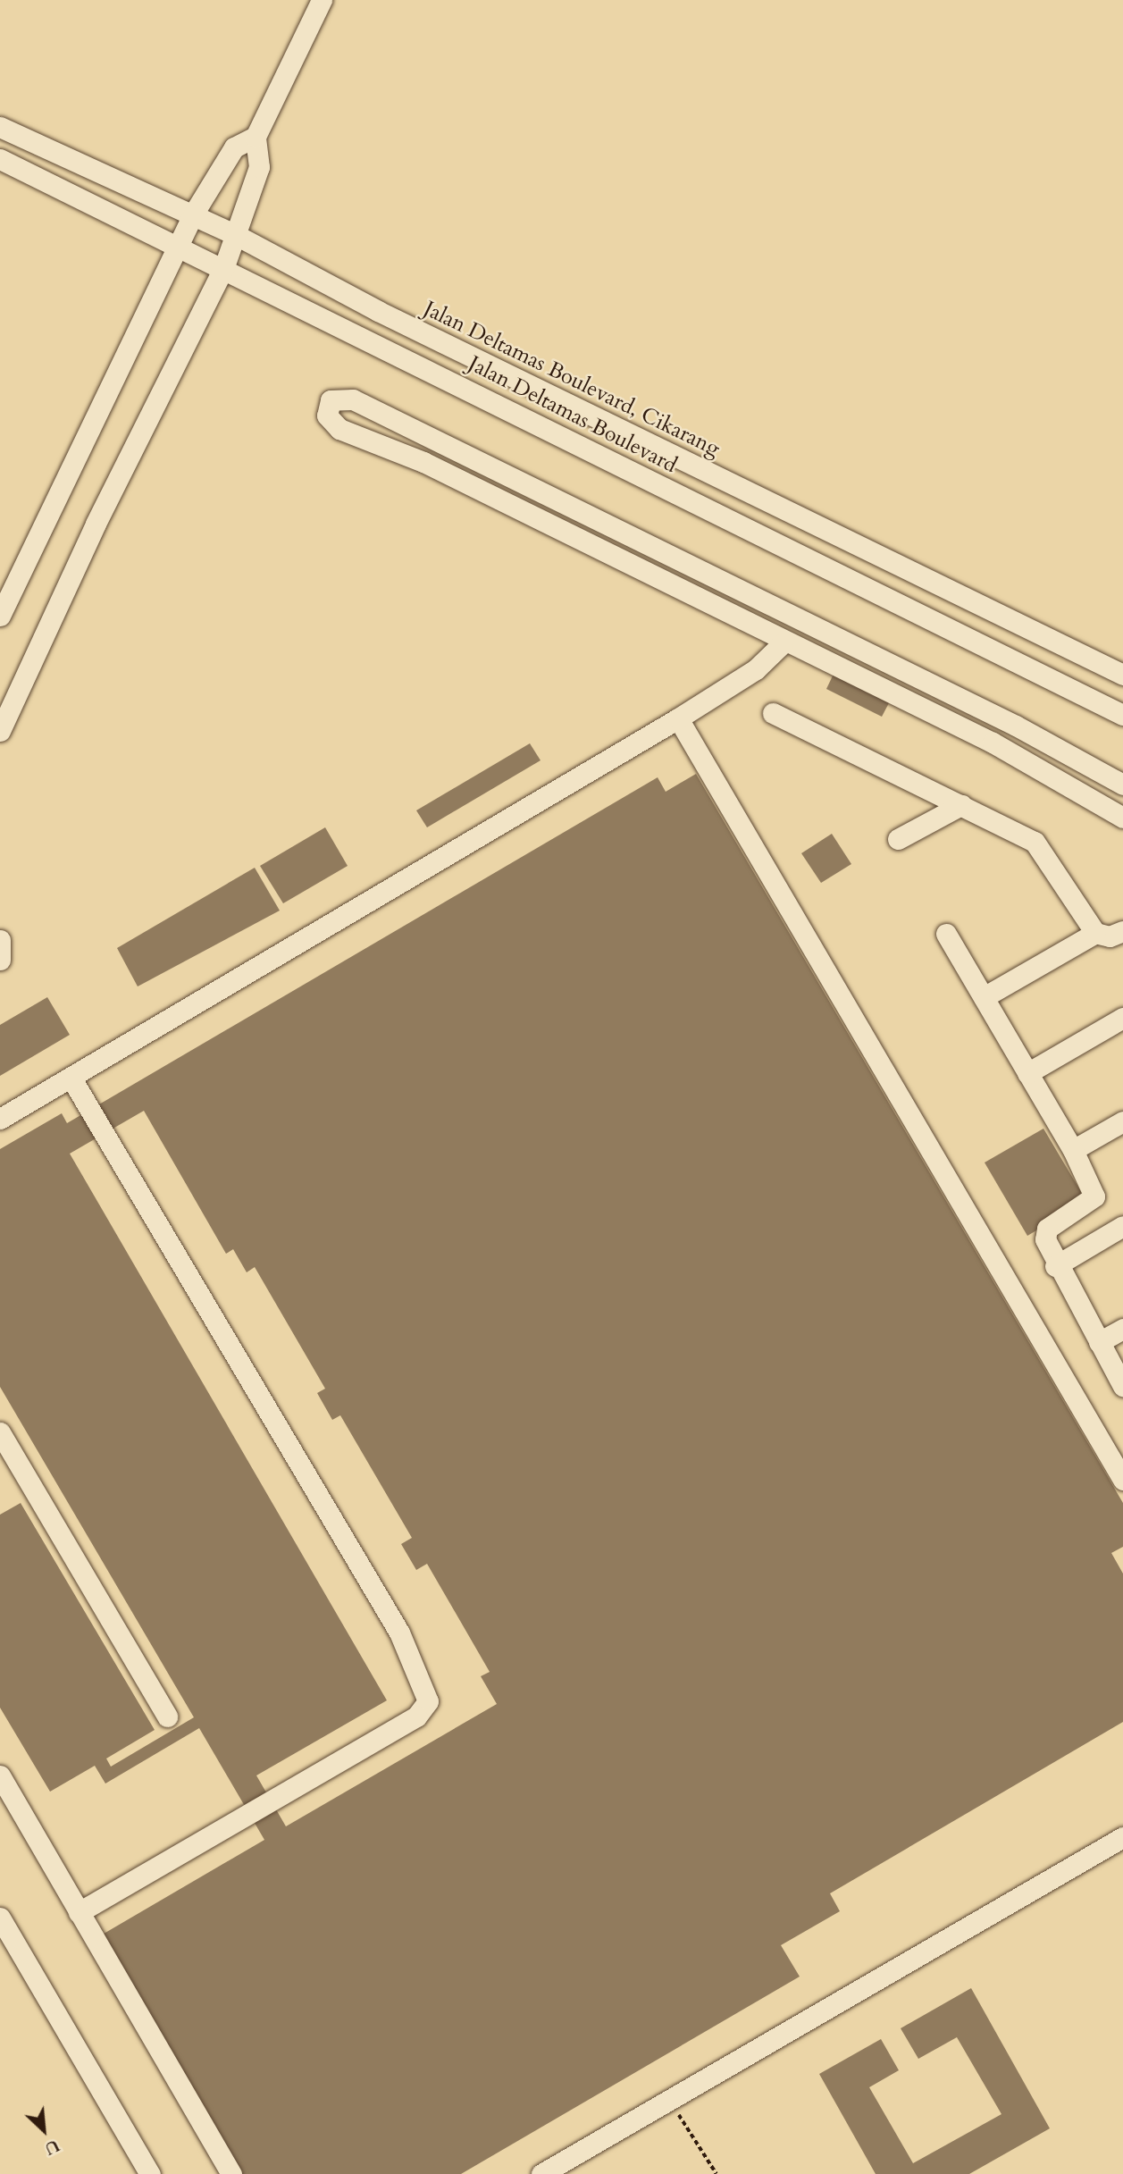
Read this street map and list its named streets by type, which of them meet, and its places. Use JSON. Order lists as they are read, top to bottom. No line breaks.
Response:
{"streets":{"street":["Jalan Deltamas Boulevard, Cikarang","Jalan Deltamas Boulevard"]},"north":"bottom right"}
